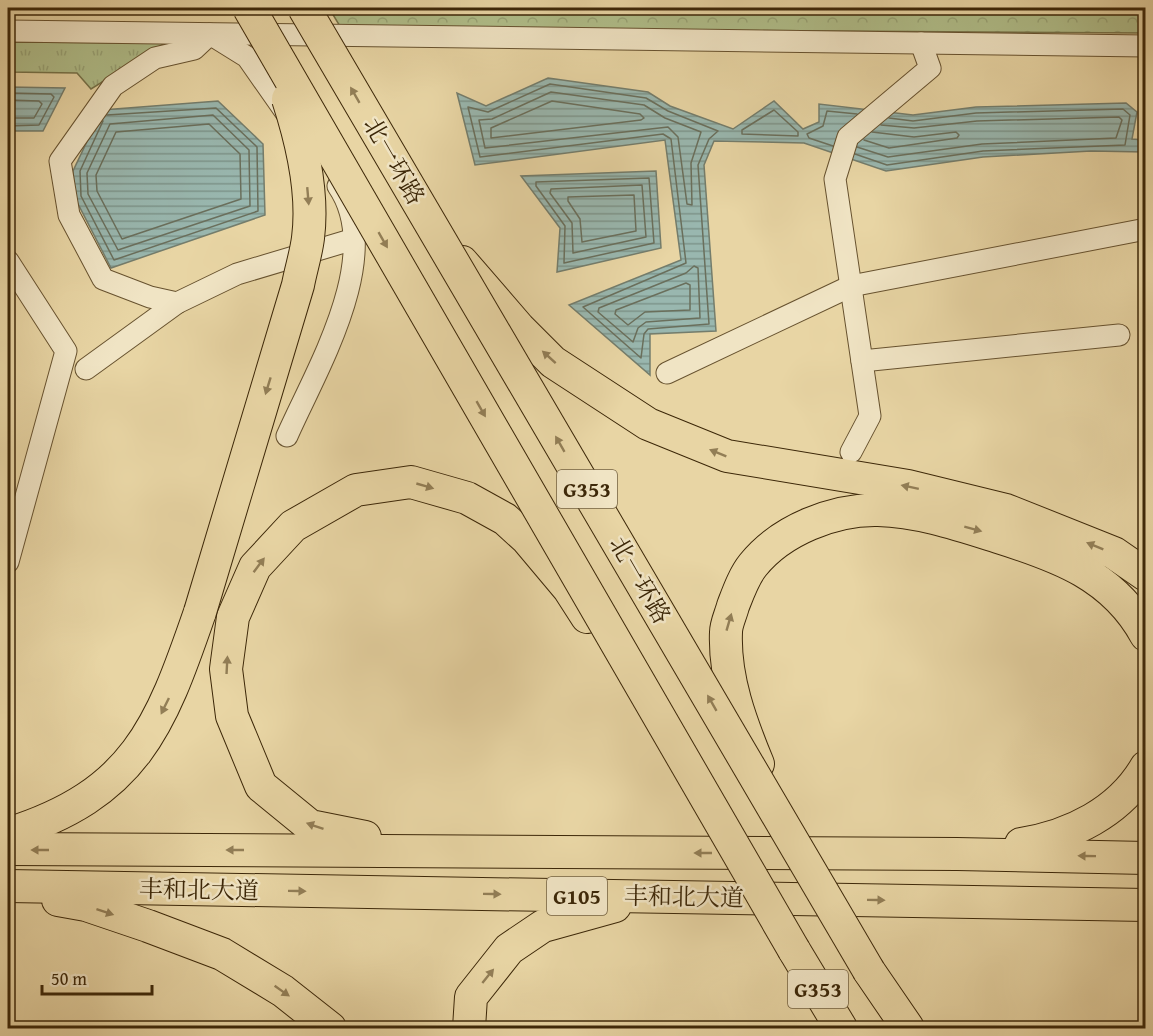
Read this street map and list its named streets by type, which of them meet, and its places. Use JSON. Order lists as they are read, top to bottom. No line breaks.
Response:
{"streets":{"highway":["北一环路","G353","丰和北大道","G105"]},"crossings":[["北一环路","丰和北大道"]],"scale_bar":"50 m"}
